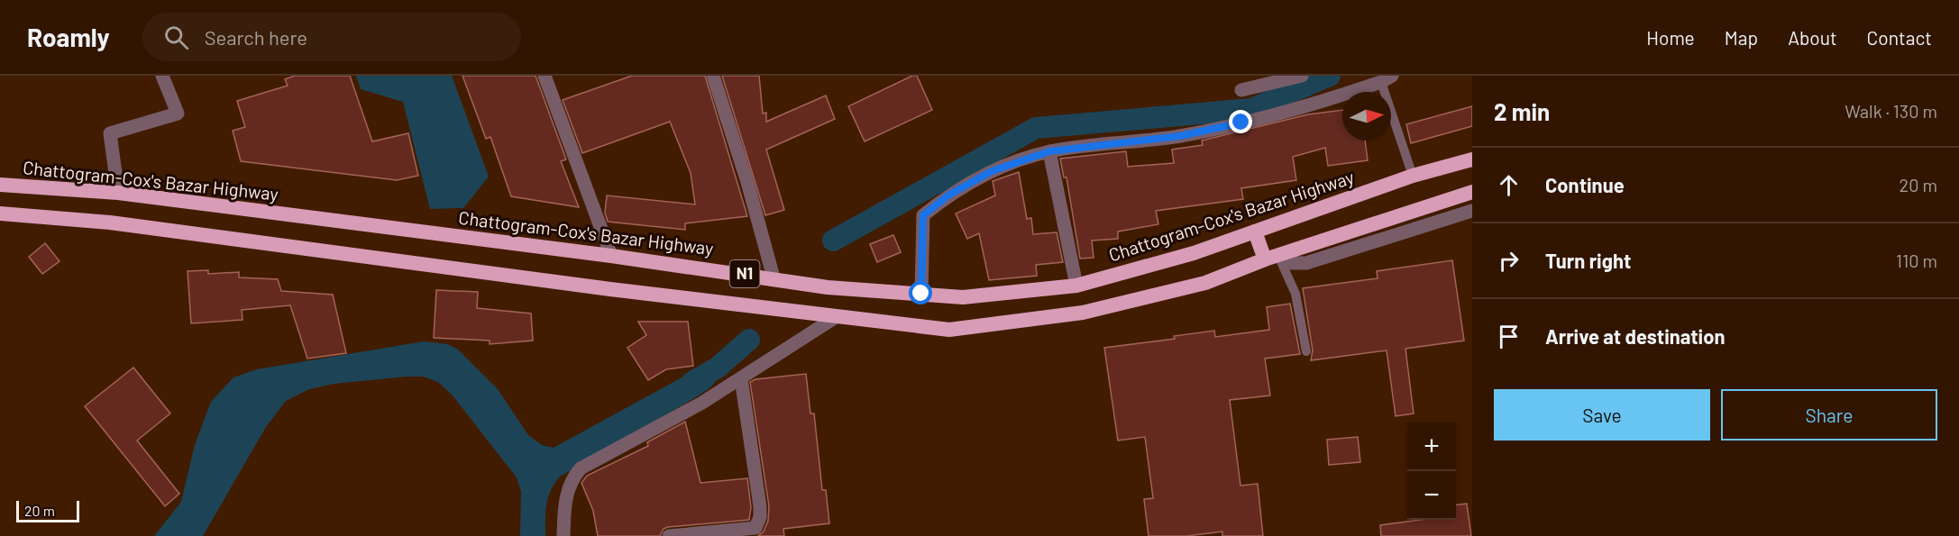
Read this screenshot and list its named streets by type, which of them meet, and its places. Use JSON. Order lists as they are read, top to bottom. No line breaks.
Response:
{"streets":{"highway":["Chattogram-Cox's Bazar Highway","N1"]},"scale_bar":"20 m","north":"right","page":{"header":"Roamly","search":"Search here","nav":["Home","Map","About","Contact"],"heading":["2 min","Walk · 130 m"],"list":[["Continue","20 m"],["Turn right","110 m"],"Arrive at destination"],"buttons":["Save","Share"],"map_buttons":["+","−"],"scale":"20 m"}}
